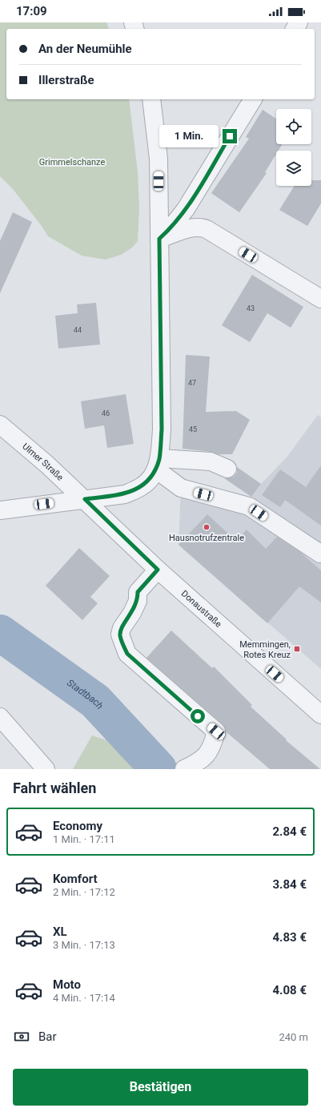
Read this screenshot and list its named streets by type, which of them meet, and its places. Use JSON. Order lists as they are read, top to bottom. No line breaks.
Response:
{"streets":{"street":["Ulmer Straße","Donaustraße"]},"crossings":[["Ulmer Straße","Donaustraße"]],"water":["Stadtbach"],"parks":["Grimmelschanze"],"places":{"other":["Hausnotrufzentrale"],"transit":["Memmingen, Rotes Kreuz"]},"house_numbers":["43","44","47","46","45"],"page":{"status":"17:09","banner":["An der Neumühle","Illerstraße"],"bubble":"1 Min.","heading":"Fahrt wählen","list":[{"name":"Economy","note":"1 Min. · 17:11","value":"2.84 €"},{"name":"Komfort","note":"2 Min. · 17:12","value":"3.84 €"},{"name":"XL","note":"3 Min. · 17:13","value":"4.83 €"},{"name":"Moto","note":"4 Min. · 17:14","value":"4.08 €"}],"pay":["Bar","240 m"],"buttons":"Bestätigen"}}
